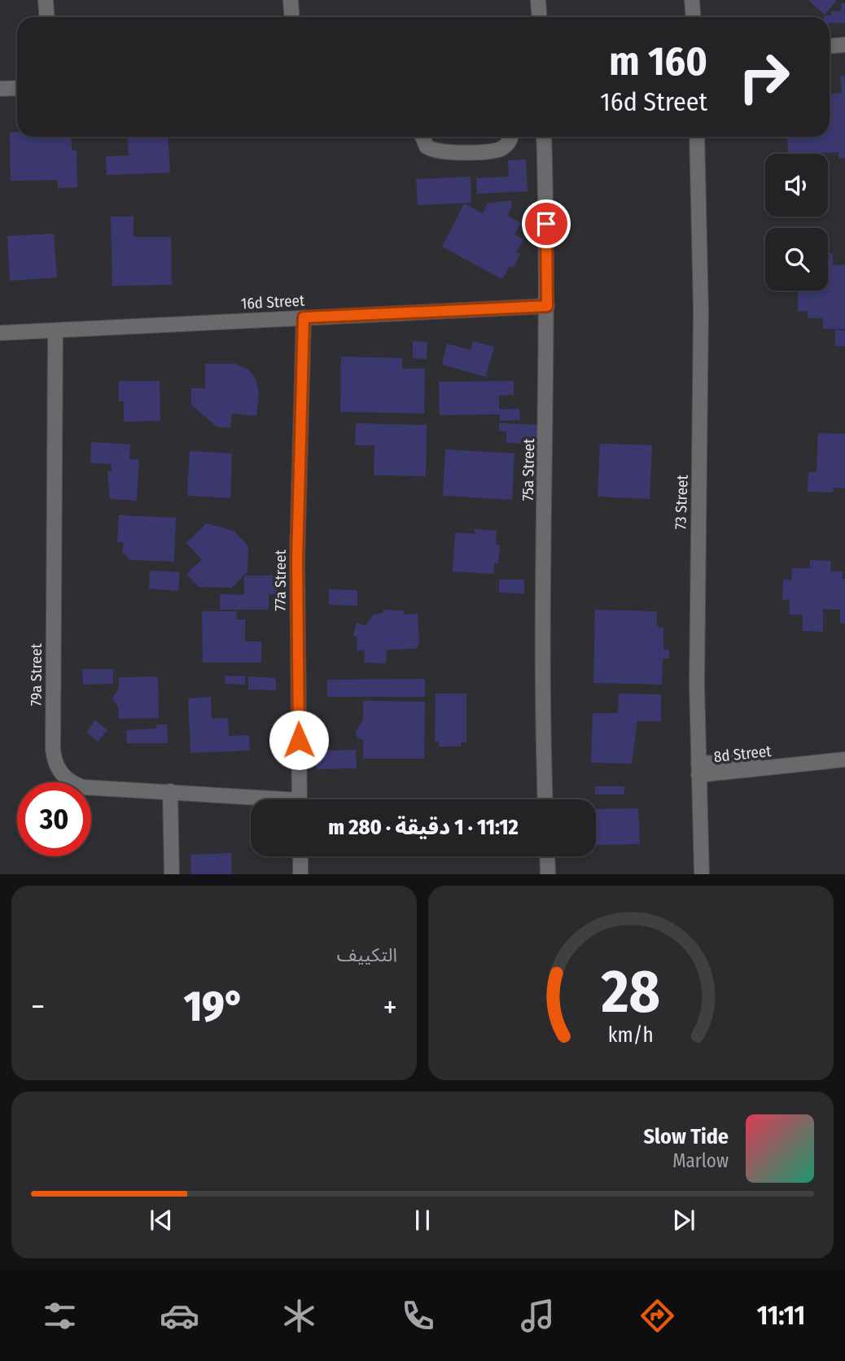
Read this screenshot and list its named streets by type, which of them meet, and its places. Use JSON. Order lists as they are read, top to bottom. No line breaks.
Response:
{"streets":{"street":["16d Street","75a Street","73 Street","77a Street","79a Street","8d Street"]},"crossings":[["16d Street","75a Street"],["16d Street","77a Street"],["16d Street","79a Street"],["73 Street","8d Street"]],"page":{"turn":["160 m","16d Street"],"limit":"30","trip":"11:12 · 1 دقيقة · 280 m","tile":"التكييف","heat":["−","19°","+"],"song":["Slow Tide","Marlow"],"tabs":"11:11","gauge":["28","km/h"]}}
